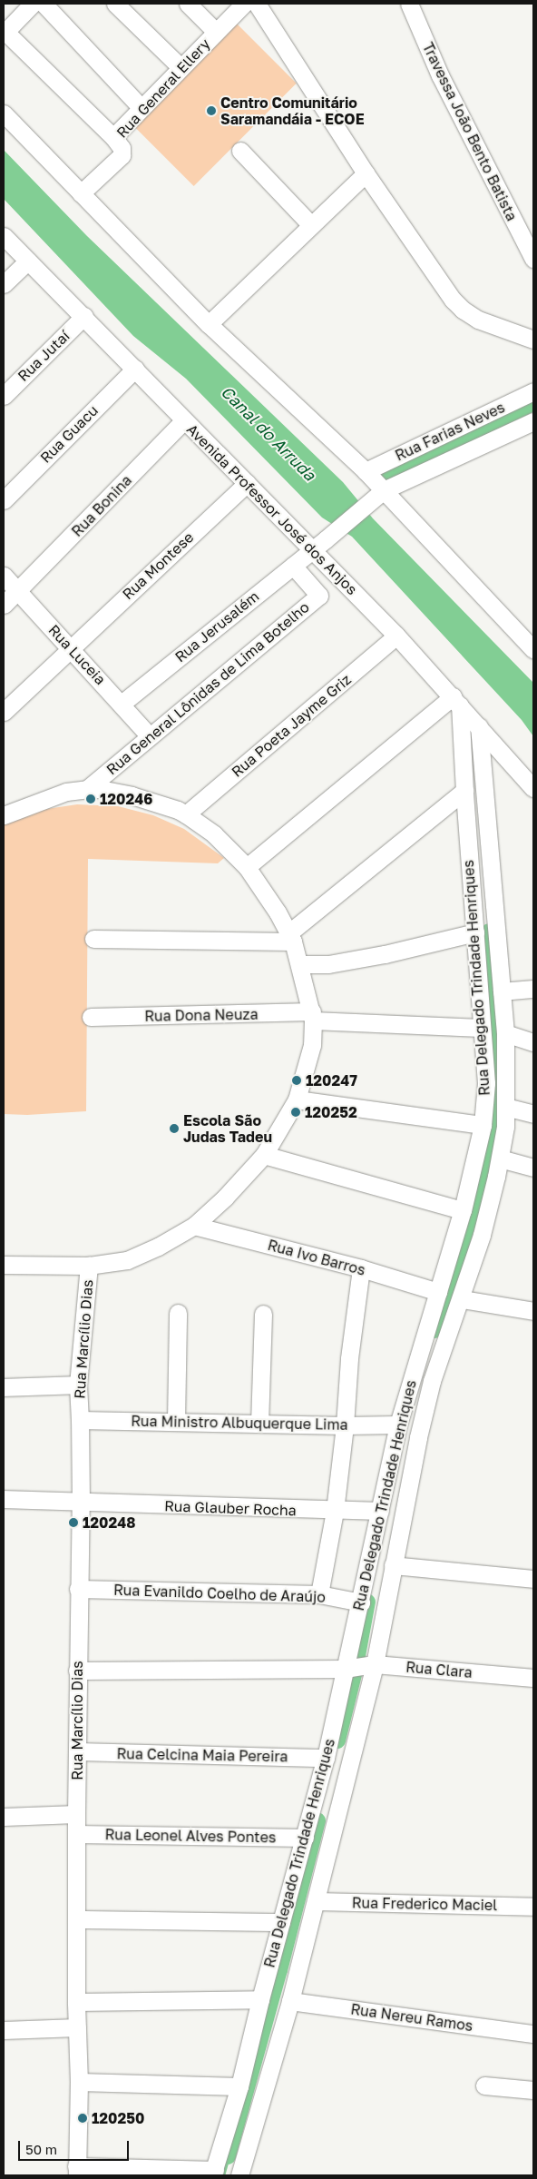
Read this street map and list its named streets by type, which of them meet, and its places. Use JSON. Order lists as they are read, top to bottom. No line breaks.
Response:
{"streets":{"street":["Rua General Ellery","Travessa João Bento Batista","Rua Jutaí","Rua Farias Neves","Rua Guacu","Rua Bonina","Avenida Professor José dos Anjos","Rua Montese","Rua Jerusalém","Rua Luceia","Rua General Lônidas de Lima Botelho","Rua Poeta Jayme Griz","Rua Delegado Trindade Henriques","Rua Dona Neuza","Rua Ivo Barros","Rua Marcílio Dias","Rua Ministro Albuquerque Lima","Rua Glauber Rocha","Rua Evanildo Coelho de Araújo","Rua Clara","Rua Celcina Maia Pereira","Rua Leonel Alves Pontes","Rua Frederico Maciel","Rua Nereu Ramos"]},"crossings":[["Rua Jutaí","Avenida Professor José dos Anjos"],["Rua Farias Neves","Rua Jerusalém"],["Rua Guacu","Avenida Professor José dos Anjos"],["Rua Bonina","Avenida Professor José dos Anjos"],["Rua Bonina","Rua Luceia"],["Avenida Professor José dos Anjos","Rua Montese"],["Avenida Professor José dos Anjos","Rua Jerusalém"],["Avenida Professor José dos Anjos","Rua Poeta Jayme Griz"],["Avenida Professor José dos Anjos","Rua Delegado Trindade Henriques"],["Rua Montese","Rua Luceia"],["Rua Jerusalém","Rua Luceia"],["Rua Jerusalém","Rua General Lônidas de Lima Botelho"],["Rua Luceia","Rua General Lônidas de Lima Botelho"],["Rua Delegado Trindade Henriques","Rua Dona Neuza"],["Rua Delegado Trindade Henriques","Rua Ivo Barros"],["Rua Delegado Trindade Henriques","Rua Marcílio Dias"],["Rua Delegado Trindade Henriques","Rua Ministro Albuquerque Lima"],["Rua Delegado Trindade Henriques","Rua Glauber Rocha"],["Rua Delegado Trindade Henriques","Rua Evanildo Coelho de Araújo"],["Rua Delegado Trindade Henriques","Rua Clara"],["Rua Delegado Trindade Henriques","Rua Celcina Maia Pereira"],["Rua Delegado Trindade Henriques","Rua Leonel Alves Pontes"],["Rua Delegado Trindade Henriques","Rua Frederico Maciel"],["Rua Delegado Trindade Henriques","Rua Nereu Ramos"],["Rua Marcílio Dias","Rua Ministro Albuquerque Lima"],["Rua Marcílio Dias","Rua Glauber Rocha"],["Rua Marcílio Dias","Rua Evanildo Coelho de Araújo"],["Rua Marcílio Dias","Rua Clara"],["Rua Marcílio Dias","Rua Celcina Maia Pereira"],["Rua Marcílio Dias","Rua Leonel Alves Pontes"]],"water":["Canal do Arruda"],"places":["Centro Comunitário Saramandáia - ECOE","120246","120247","120252","Escola São Judas Tadeu","120248","120250"],"scale_bar":"50 m"}
